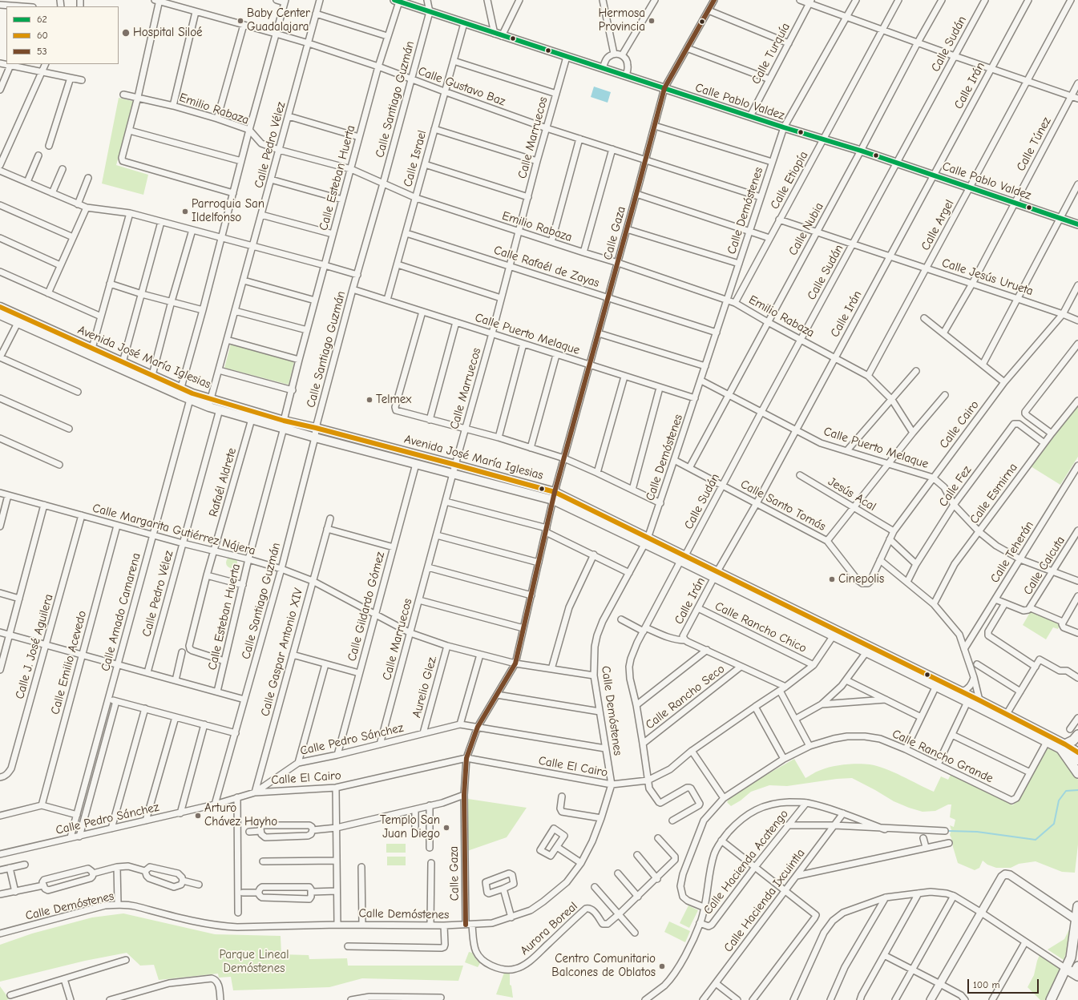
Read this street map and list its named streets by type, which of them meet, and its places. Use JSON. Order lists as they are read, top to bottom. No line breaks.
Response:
{"streets":{"main road":["Avenida José María Iglesias"],"street":["Calle Sudán","Calle Turquía","Calle Irán","Calle Gustavo Baz","Calle Santiago Guzmán","Calle Pablo Valdez","Emilio Rabaza","Calle Marruecos","Calle Túnez","Calle Pedro Vélez","Calle Israel","Calle Esteban Huerta","Calle Etiopía","Calle Demóstenes","Calle Argel","Calle Nubia","Calle Gaza","Calle Rafaél de Zayas","Calle Jesús Urueta","Calle Puerto Melaque","Calle Cairo","Rafaél Aldrete","Calle Fez","Calle Esmirna","Jesús Acal","Calle Santo Tomás","Calle Margarita Gutiérrez Nájera","Calle Teherán","Calle Calcuta","Calle Gildardo Gómez","Calle Amado Camarena","Calle Rancho Chico","Calle J. José Aguilera","Calle Gaspar Antonio XIV","Calle Emilio Acevedo","Aurelio Glez.","Calle Rancho Seco","Calle Pedro Sánchez","Calle Rancho Grande","Calle El Cairo","Calle Hacienda Acatengo","Calle Hacienda Ixcuintla","Aurora Boreal"]},"crossings":[["Calle Sudán","Calle Pablo Valdez"],["Calle Sudán","Emilio Rabaza"],["Calle Sudán","Calle Jesús Urueta"],["Calle Sudán","Calle Puerto Melaque"],["Calle Sudán","Avenida José María Iglesias"],["Calle Sudán","Calle Santo Tomás"],["Calle Sudán","Calle Rancho Seco"],["Calle Sudán","Calle El Cairo"],["Calle Turquía","Calle Pablo Valdez"],["Calle Irán","Calle Pablo Valdez"],["Calle Irán","Emilio Rabaza"],["Calle Irán","Calle Jesús Urueta"],["Calle Irán","Calle Puerto Melaque"],["Calle Irán","Avenida José María Iglesias"],["Calle Irán","Calle Santo Tomás"],["Calle Irán","Calle Rancho Chico"],["Calle Gustavo Baz","Calle Santiago Guzmán"],["Calle Gustavo Baz","Calle Marruecos"],["Calle Gustavo Baz","Calle Pedro Vélez"],["Calle Gustavo Baz","Calle Israel"],["Calle Gustavo Baz","Calle Esteban Huerta"],["Calle Gustavo Baz","Calle Demóstenes"],["Calle Gustavo Baz","Calle Gaza"],["Calle Santiago Guzmán","Calle Pablo Valdez"],["Calle Santiago Guzmán","Emilio Rabaza"],["Calle Santiago Guzmán","Calle Puerto Melaque"],["Calle Santiago Guzmán","Avenida José María Iglesias"],["Calle Santiago Guzmán","Calle Margarita Gutiérrez Nájera"],["Calle Santiago Guzmán","Calle Pedro Sánchez"],["Calle Pablo Valdez","Calle Marruecos"],["Calle Pablo Valdez","Calle Túnez"],["Calle Pablo Valdez","Calle Israel"],["Calle Pablo Valdez","Calle Esteban Huerta"],["Calle Pablo Valdez","Calle Etiopía"],["Calle Pablo Valdez","Calle Demóstenes"],["Calle Pablo Valdez","Calle Argel"],["Calle Pablo Valdez","Calle Nubia"],["Calle Pablo Valdez","Calle Gaza"],["Emilio Rabaza","Calle Marruecos"],["Emilio Rabaza","Calle Pedro Vélez"],["Emilio Rabaza","Calle Israel"],["Emilio Rabaza","Calle Esteban Huerta"],["Emilio Rabaza","Calle Etiopía"],["Emilio Rabaza","Calle Demóstenes"],["Emilio Rabaza","Calle Argel"],["Emilio Rabaza","Calle Nubia"],["Emilio Rabaza","Calle Gaza"],["Calle Marruecos","Calle Rafaél de Zayas"],["Calle Marruecos","Calle Puerto Melaque"],["Calle Marruecos","Avenida José María Iglesias"],["Calle Marruecos","Calle Margarita Gutiérrez Nájera"],["Calle Marruecos","Calle Pedro Sánchez"],["Calle Túnez","Calle Jesús Urueta"],["Calle Pedro Vélez","Avenida José María Iglesias"],["Calle Pedro Vélez","Calle Margarita Gutiérrez Nájera"],["Calle Israel","Calle Rafaél de Zayas"],["Calle Israel","Calle Puerto Melaque"],["Calle Esteban Huerta","Avenida José María Iglesias"],["Calle Esteban Huerta","Rafaél Aldrete"],["Calle Esteban Huerta","Calle Margarita Gutiérrez Nájera"],["Calle Etiopía","Calle Jesús Urueta"],["Calle Demóstenes","Calle Gaza"],["Calle Demóstenes","Calle Rafaél de Zayas"],["Calle Demóstenes","Calle Puerto Melaque"],["Calle Demóstenes","Avenida José María Iglesias"],["Calle Demóstenes","Calle Santo Tomás"],["Calle Demóstenes","Calle Margarita Gutiérrez Nájera"],["Calle Demóstenes","Calle Pedro Sánchez"],["Calle Demóstenes","Calle El Cairo"],["Calle Demóstenes","Aurora Boreal"],["Calle Argel","Calle Jesús Urueta"],["Calle Nubia","Calle Jesús Urueta"],["Calle Nubia","Calle Puerto Melaque"],["Calle Nubia","Calle Santo Tomás"],["Calle Gaza","Calle Rafaél de Zayas"],["Calle Gaza","Calle Puerto Melaque"],["Calle Gaza","Avenida José María Iglesias"],["Calle Gaza","Calle Margarita Gutiérrez Nájera"],["Calle Gaza","Calle Pedro Sánchez"],["Calle Gaza","Calle El Cairo"],["Calle Jesús Urueta","Calle Cairo"],["Calle Puerto Melaque","Calle Cairo"],["Calle Puerto Melaque","Calle Fez"],["Calle Puerto Melaque","Calle Esmirna"],["Calle Puerto Melaque","Calle Teherán"],["Calle Puerto Melaque","Calle Calcuta"],["Avenida José María Iglesias","Rafaél Aldrete"],["Avenida José María Iglesias","Calle Gildardo Gómez"],["Avenida José María Iglesias","Calle Amado Camarena"],["Avenida José María Iglesias","Calle El Cairo"],["Calle Cairo","Jesús Acal"],["Calle Cairo","Calle Santo Tomás"],["Rafaél Aldrete","Calle Margarita Gutiérrez Nájera"],["Calle Fez","Calle Esmirna"],["Calle Margarita Gutiérrez Nájera","Calle Gildardo Gómez"],["Calle Margarita Gutiérrez Nájera","Calle Amado Camarena"],["Calle Margarita Gutiérrez Nájera","Calle J. José Aguilera"],["Calle Margarita Gutiérrez Nájera","Calle Gaspar Antonio XIV"],["Calle Margarita Gutiérrez Nájera","Calle Emilio Acevedo"],["Calle Margarita Gutiérrez Nájera","Aurelio Glez."],["Calle Gildardo Gómez","Calle Pedro Sánchez"],["Calle Amado Camarena","Calle Pedro Sánchez"],["Calle Rancho Chico","Calle El Cairo"],["Calle Gaspar Antonio XIV","Calle Pedro Sánchez"],["Calle Gaspar Antonio XIV","Calle El Cairo"],["Aurelio Glez.","Calle Pedro Sánchez"],["Calle Pedro Sánchez","Calle El Cairo"]],"parks":["Parque Lineal Demóstenes"],"places":["Baby Center Guadalajara","Hermosa Provincia","Hospital Siloé","Parroquia San Ildelfonso","Telmex","Cinepolis","Arturo Chávez Hayho","Templo San Juan Diego","Centro Comunitario Balcones de Oblatos"],"lines":["transit line 62","transit line 53","transit line 60"],"legend":["62","60","53"],"scale_bar":"100 m"}
